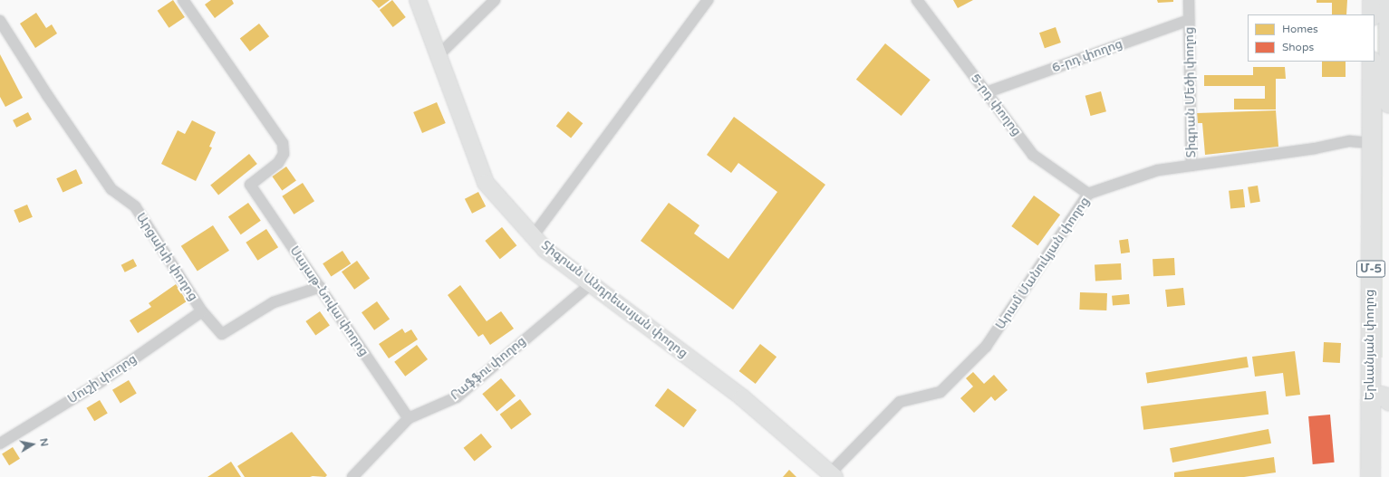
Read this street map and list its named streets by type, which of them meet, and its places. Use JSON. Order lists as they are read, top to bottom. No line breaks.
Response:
{"streets":{"highway":["Մ-5","Երևանյան փողոց"],"main road":["Տիգրան Անդրեասյան փողոց"],"street":["6-րդ փողոց","Տիգրան Մեծի փողոց","5-րդ փողոց","Արցախի փողոց","Արամ Մանուկյան փողոց","Սայաթ-Նովա փողոց","Րաֆֆու փողոց","Մուշի փողոց"]},"crossings":[["6-րդ փողոց","Տիգրան Մեծի փողոց"],["6-րդ փողոց","5-րդ փողոց"],["Տիգրան Մեծի փողոց","Արամ Մանուկյան փողոց"],["5-րդ փողոց","Արամ Մանուկյան փողոց"],["Արցախի փողոց","Սայաթ-Նովա փողոց"],["Արցախի փողոց","Մուշի փողոց"],["Արամ Մանուկյան փողոց","Տիգրան Անդրեասյան փողոց"],["Արամ Մանուկյան փողոց","Երևանյան փողոց"],["Տիգրան Անդրեասյան փողոց","Րաֆֆու փողոց"],["Սայաթ-Նովա փողոց","Րաֆֆու փողոց"]],"legend":["Homes","Shops"],"north":"right"}
